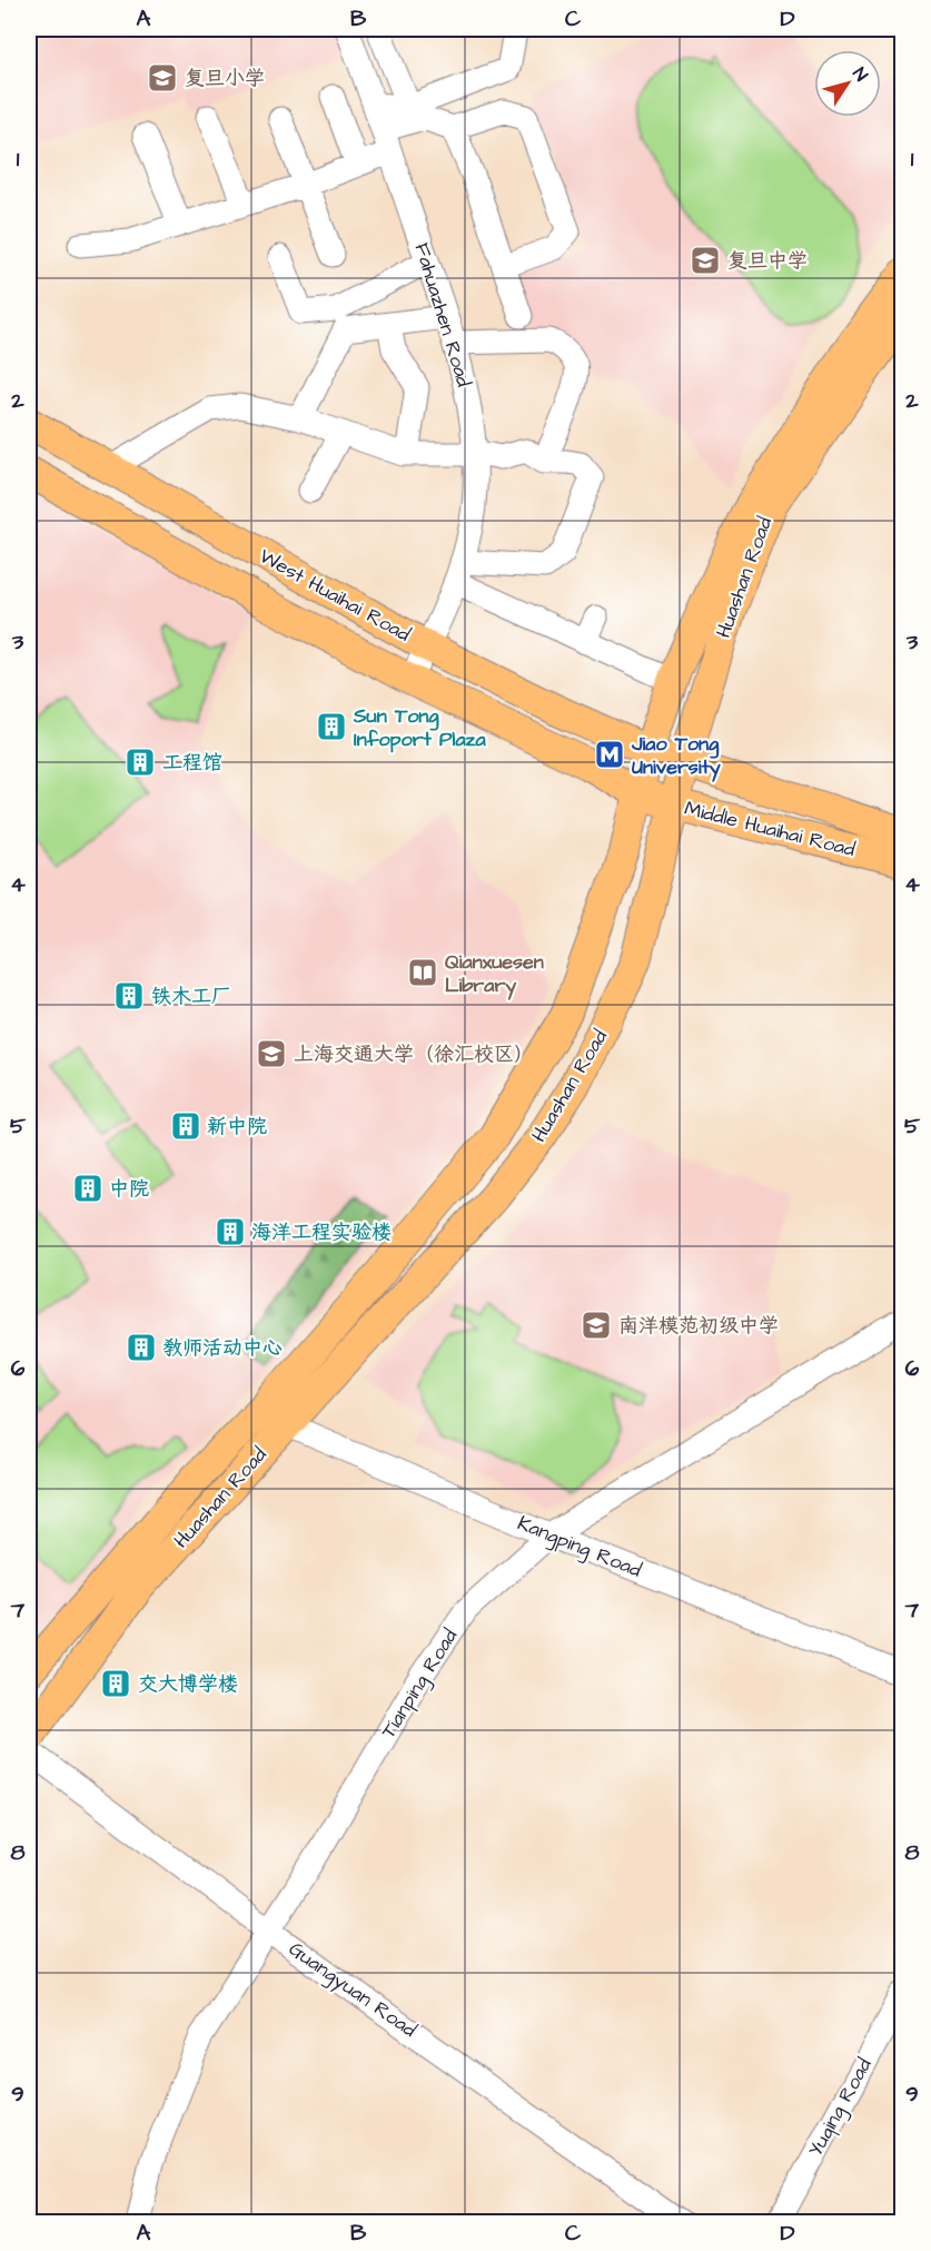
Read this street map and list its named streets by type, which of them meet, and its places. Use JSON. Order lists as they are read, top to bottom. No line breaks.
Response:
{"streets":{"main road":["Huashan Road","West Huaihai Road","Middle Huaihai Road"],"street":["Fahuazhen Road","Kangping Road","Tianping Road","Guangyuan Road","Yuqing Road"]},"crossings":[["Fahuazhen Road","West Huaihai Road"],["Huashan Road","West Huaihai Road"],["Huashan Road","Middle Huaihai Road"],["Huashan Road","Kangping Road"],["West Huaihai Road","Middle Huaihai Road"],["Kangping Road","Tianping Road"],["Tianping Road","Guangyuan Road"]],"places":{"school or university":["复旦小学","复旦中学","上海交通大学（徐汇校区）","南洋模范初级中学"],"building":["Sun Tong Infoport Plaza","工程馆","铁木工厂","新中院","中院","海洋工程实验楼","教师活动中心","交大博学楼"],"metro station":["Jiao Tong University"],"library":["Qianxuesen Library"]},"north":"top right","grid":{"columns":["A","B","C","D"],"rows":["1","2","3","4","5","6","7","8","9"]}}
